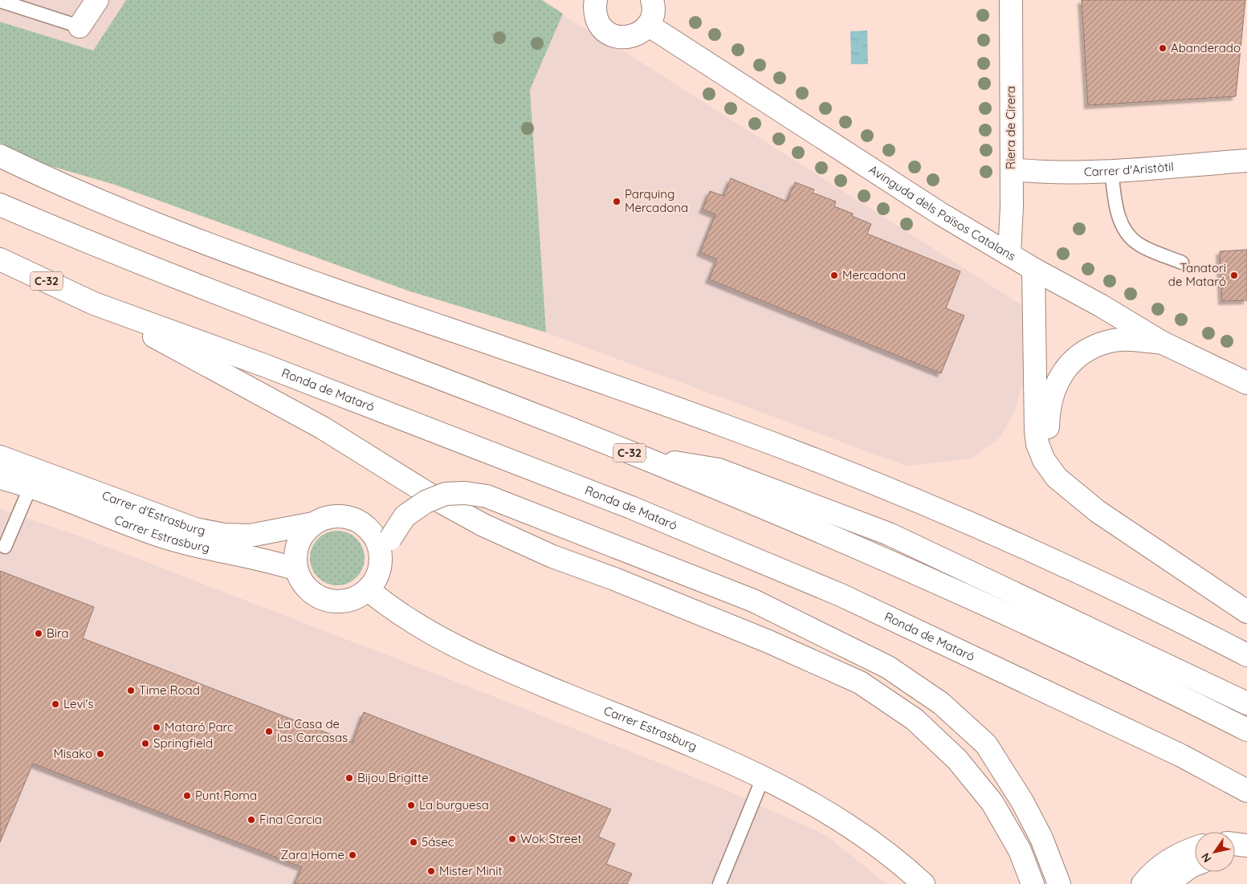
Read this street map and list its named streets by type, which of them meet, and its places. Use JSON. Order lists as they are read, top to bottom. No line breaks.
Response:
{"streets":{"main road":["Riera de Cirera","Carrer d'Aristòtil","Avinguda dels Països Catalans","C-32","Ronda de Mataró","Carrer d'Estrasburg","Carrer Estrasburg"]},"crossings":[["Riera de Cirera","Carrer d'Aristòtil"],["Riera de Cirera","Avinguda dels Països Catalans"],["Carrer d'Estrasburg","Carrer Estrasburg"]],"places":["Abanderado","Parquing Mercadona","Mercadona","Tanatori de Mataró","Bira","Time Road","Levi's","Mataró Parc","La Casa de las Carcasas","Springfield","Misako","Bijou Brigitte","Punt Roma","La burguesa","Fina Carcia","Wok Street","5ásec","Zara Home","Mister Minit"],"north":"bottom left"}
